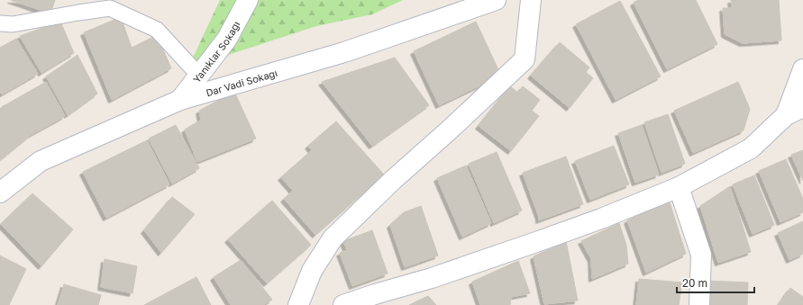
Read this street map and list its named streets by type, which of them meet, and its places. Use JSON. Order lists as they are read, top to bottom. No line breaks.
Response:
{"streets":{"street":["Yanıklar Sokağı","Dar Vadi Sokağı"]},"crossings":[["Yanıklar Sokağı","Dar Vadi Sokağı"]],"scale_bar":"20 m"}
